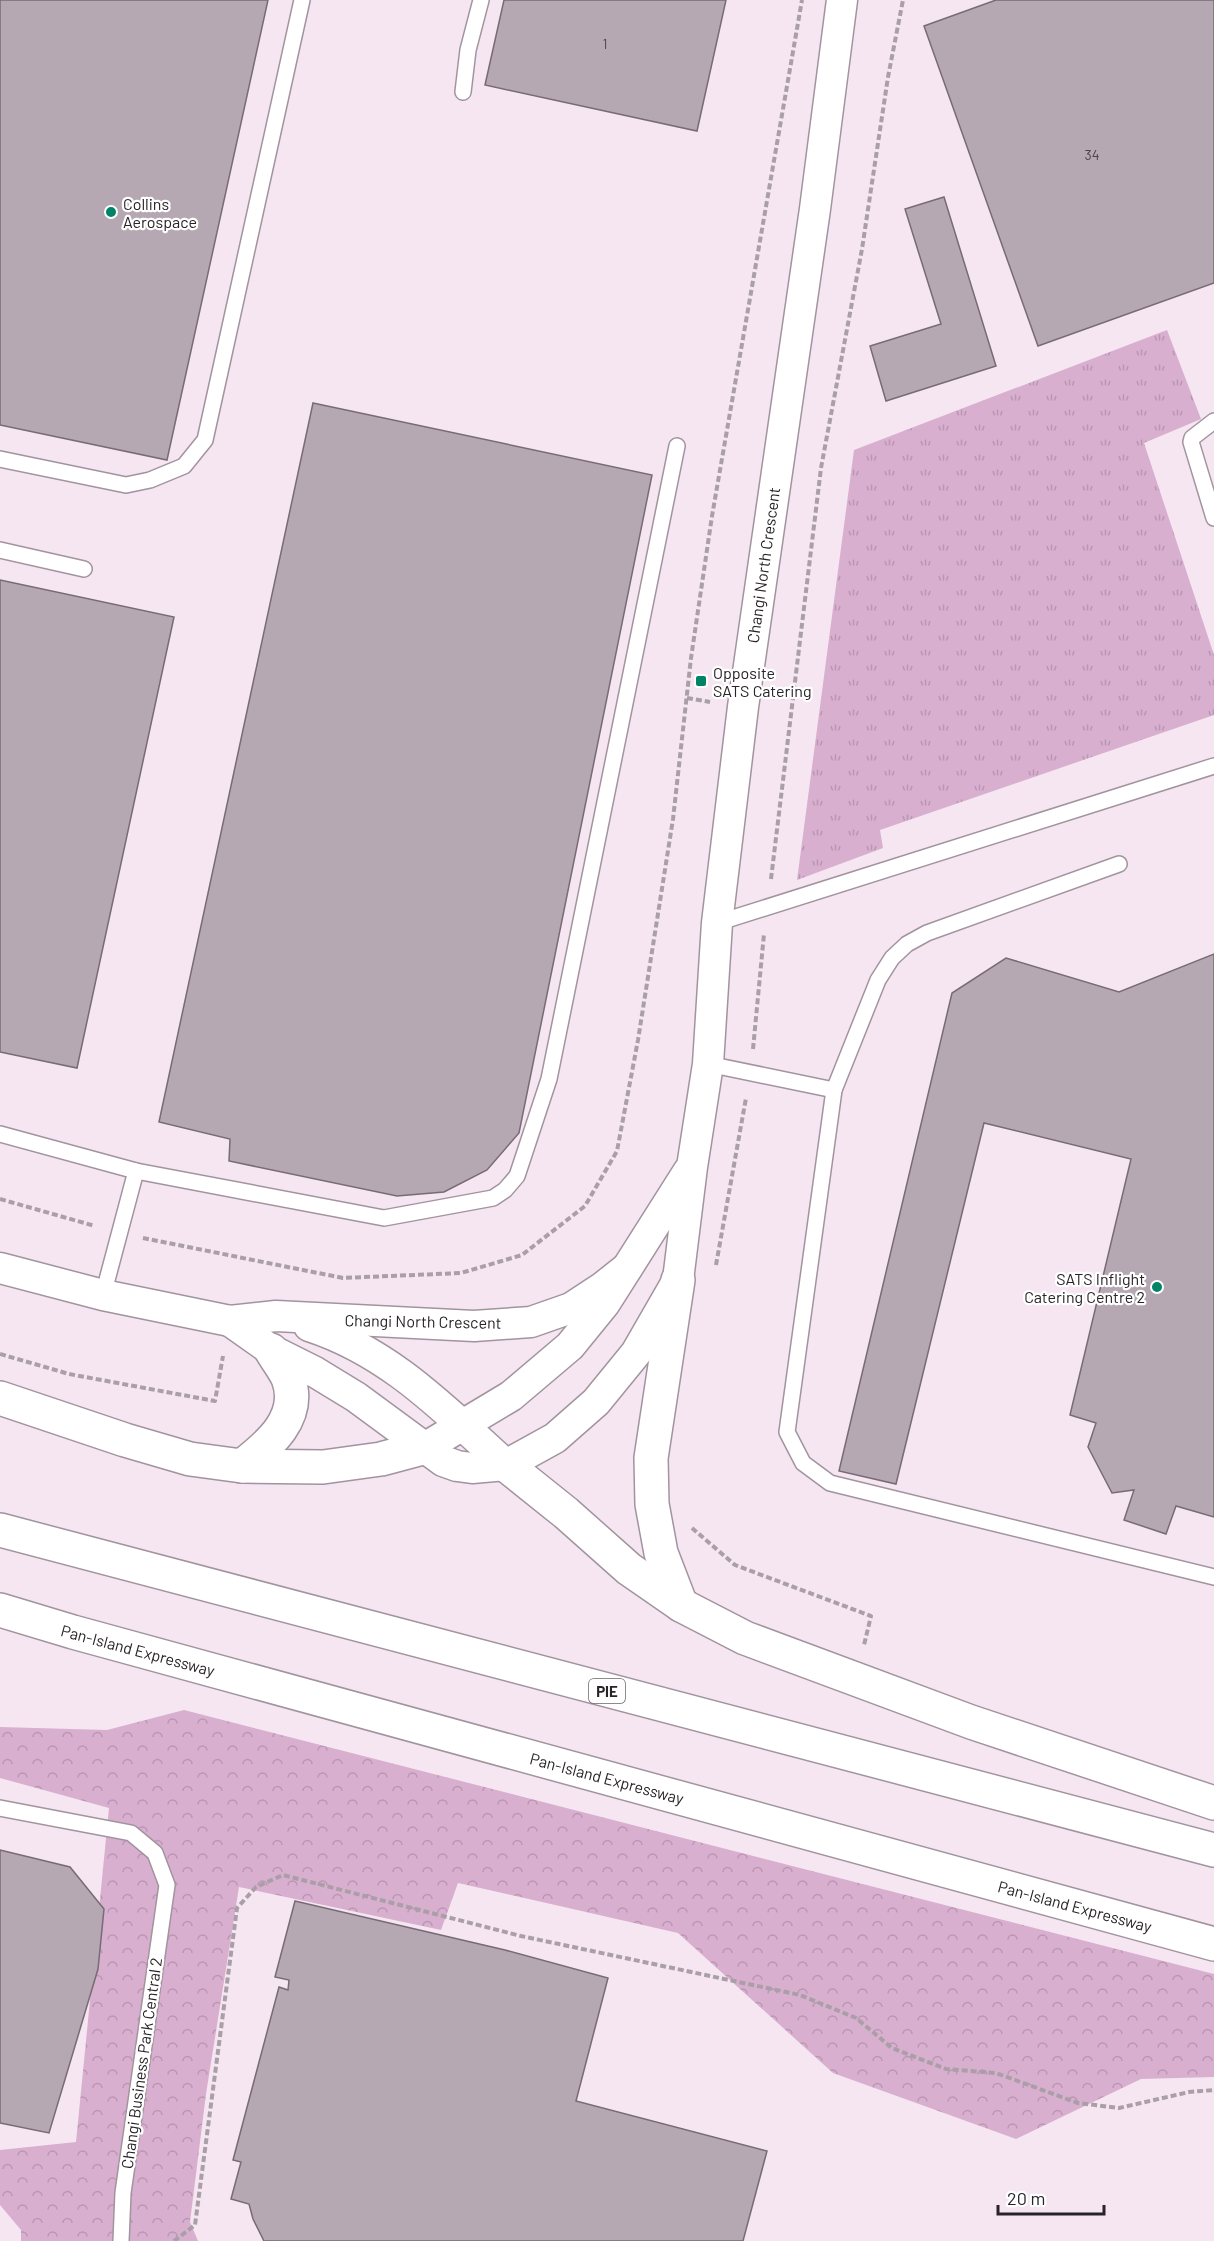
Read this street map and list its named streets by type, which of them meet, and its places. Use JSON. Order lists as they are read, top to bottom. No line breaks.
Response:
{"streets":{"highway":["Pan-Island Expressway","PIE"],"street":["Changi North Crescent"],"lane":["Changi Business Park Central 2"]},"places":{"other":["Collins Aerospace","SATS Inflight Catering Centre 2"],"transit":["Opposite SATS Catering"]},"house_numbers":["1","34"],"scale_bar":"20 m"}
